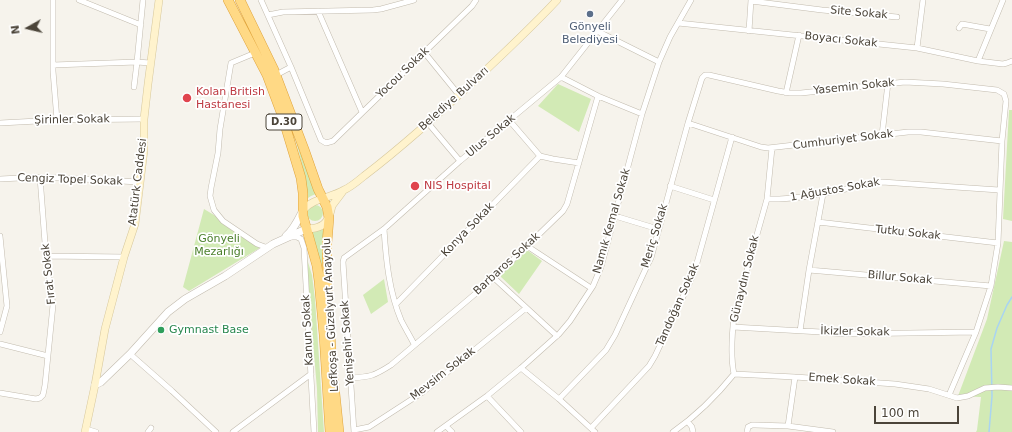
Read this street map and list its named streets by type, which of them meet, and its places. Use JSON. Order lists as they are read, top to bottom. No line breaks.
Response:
{"streets":{"highway":["D.30","Lefkoşa - Güzelyurt Anayolu"],"main road":["Belediye Bulvarı","Atatürk Caddesi"],"street":["Site Sokak","Boyacı Sokak","Yocou Sokak","Yasemin Sokak","Şirinler Sokak","Ulus Sokak","Cumhuriyet Sokak","Cengiz Topel Sokak","1 Ağustos Sokak","Namık Kemal Sokak","Konya Sokak","Tutku Sokak","Meriç Sokak","Barbaros Sokak","Fırat Sokak","Billur Sokak","Günaydın Sokak","Tandoğan Sokak","Kanun Sokak","İkizler Sokak","Yenişehir Sokak","Mevsim Sokak","Emek Sokak"]},"crossings":[["Boyacı Sokak","Namık Kemal Sokak"],["Yasemin Sokak","Cumhuriyet Sokak"],["Yasemin Sokak","Meriç Sokak"],["Belediye Bulvarı","Lefkoşa - Güzelyurt Anayolu"],["Şirinler Sokak","Atatürk Caddesi"],["Ulus Sokak","Yenişehir Sokak"],["Cumhuriyet Sokak","Meriç Sokak"],["Cumhuriyet Sokak","Günaydın Sokak"],["Cumhuriyet Sokak","Tandoğan Sokak"],["Cengiz Topel Sokak","Atatürk Caddesi"],["Cengiz Topel Sokak","Fırat Sokak"],["1 Ağustos Sokak","Günaydın Sokak"],["Barbaros Sokak","Yenişehir Sokak"],["Günaydın Sokak","İkizler Sokak"],["Günaydın Sokak","Emek Sokak"],["Yenişehir Sokak","Mevsim Sokak"]],"parks":["Gönyeli Mezarlığı"],"places":["Gönyeli Belediyesi","Kolan British Hastanesi","NIS Hospital","Gymnast Base"],"scale_bar":"100 m","north":"left"}
